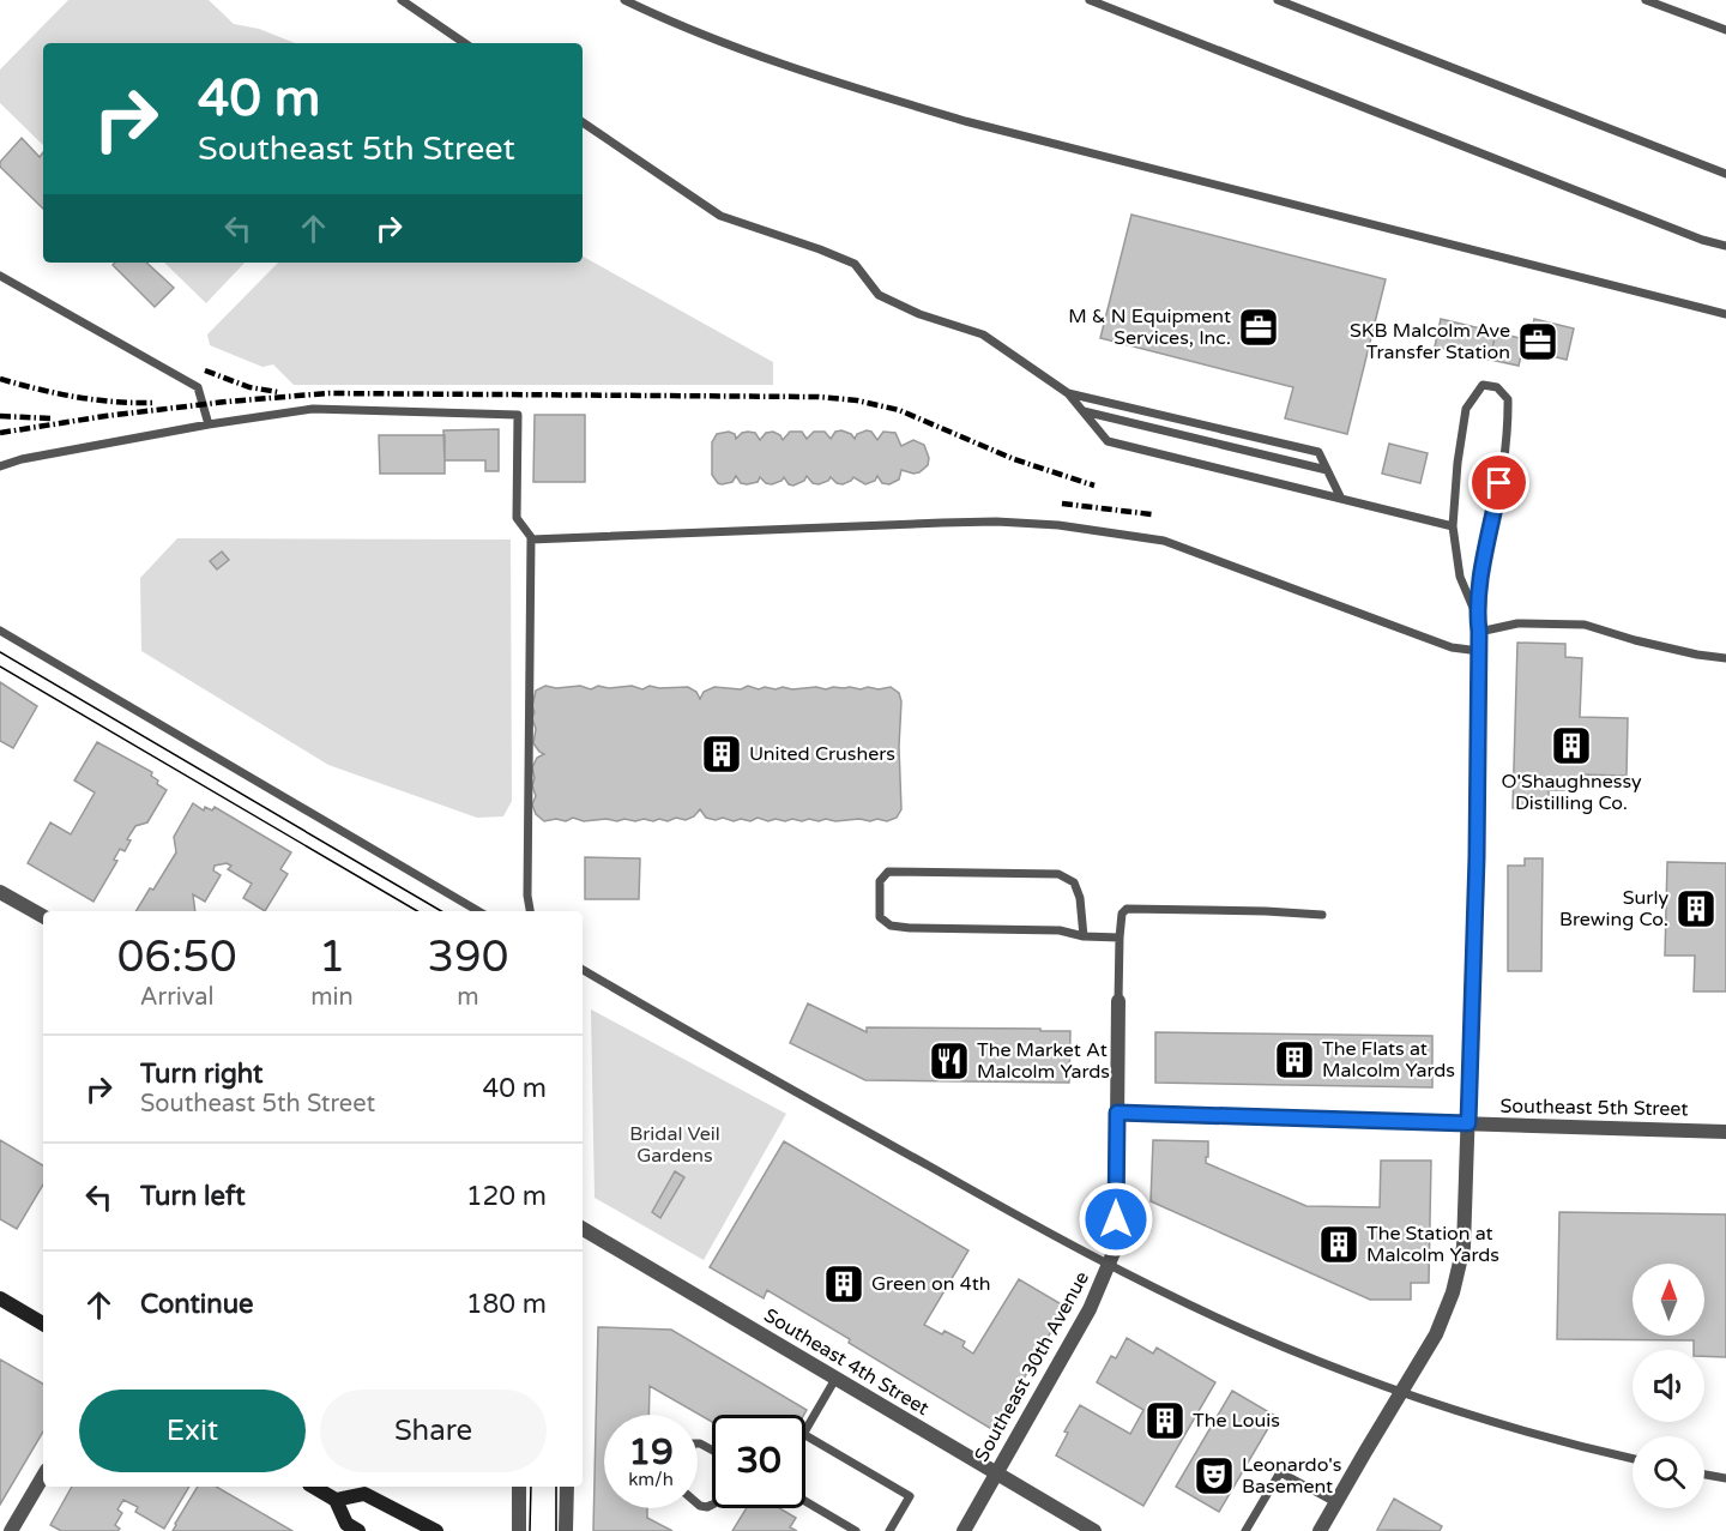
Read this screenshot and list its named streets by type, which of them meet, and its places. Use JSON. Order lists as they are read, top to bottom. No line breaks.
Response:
{"streets":{"street":["Southeast 5th Street","Southeast 4th Street","Southeast 30th Avenue"]},"crossings":[["Southeast 5th Street","Southeast 30th Avenue"],["Southeast 4th Street","Southeast 30th Avenue"]],"parks":["Bridal Veil Gardens"],"places":{"office":["M & N Equipment Services, Inc.","SKB Malcolm Ave Transfer Station"],"building":["O'Shaughnessy Distilling Co.","United Crushers","Surly Brewing Co.","The Flats at Malcolm Yards","The Station at Malcolm Yards","Green on 4th","The Louis"],"restaurant":["The Market At Malcolm Yards"],"theatre":["Leonardo's Basement"]},"north":"top","page":{"turn":["40 m","Southeast 5th Street"],"eta":["06:50","Arrival","1","min","390","m"],"list":[{"name":"Turn right","note":"Southeast 5th Street","value":"40 m"},{"name":"Turn left","value":"120 m"},{"name":"Continue","value":"180 m"}],"buttons":["Exit","Share"],"speed":"19 km/h","limit":"30"}}
